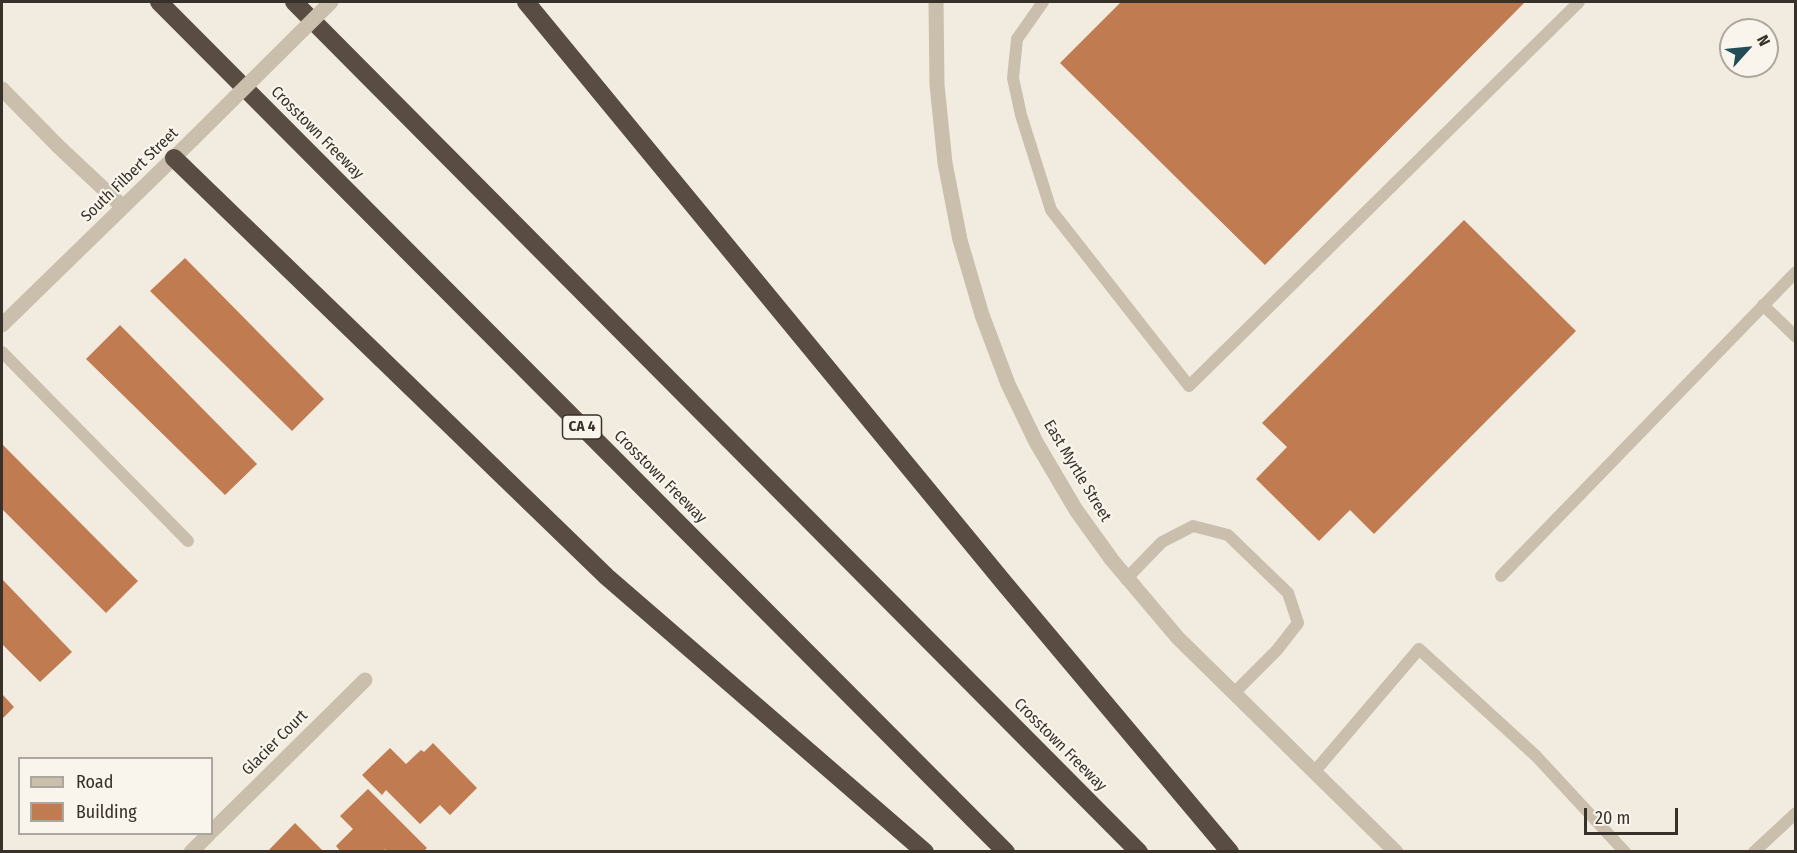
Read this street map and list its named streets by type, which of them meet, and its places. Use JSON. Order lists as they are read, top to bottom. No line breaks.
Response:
{"streets":{"highway":["Crosstown Freeway","CA 4"],"street":["South Filbert Street","East Myrtle Street","Glacier Court"]},"legend":["Road","Building"],"scale_bar":"20 m","north":"top right"}
